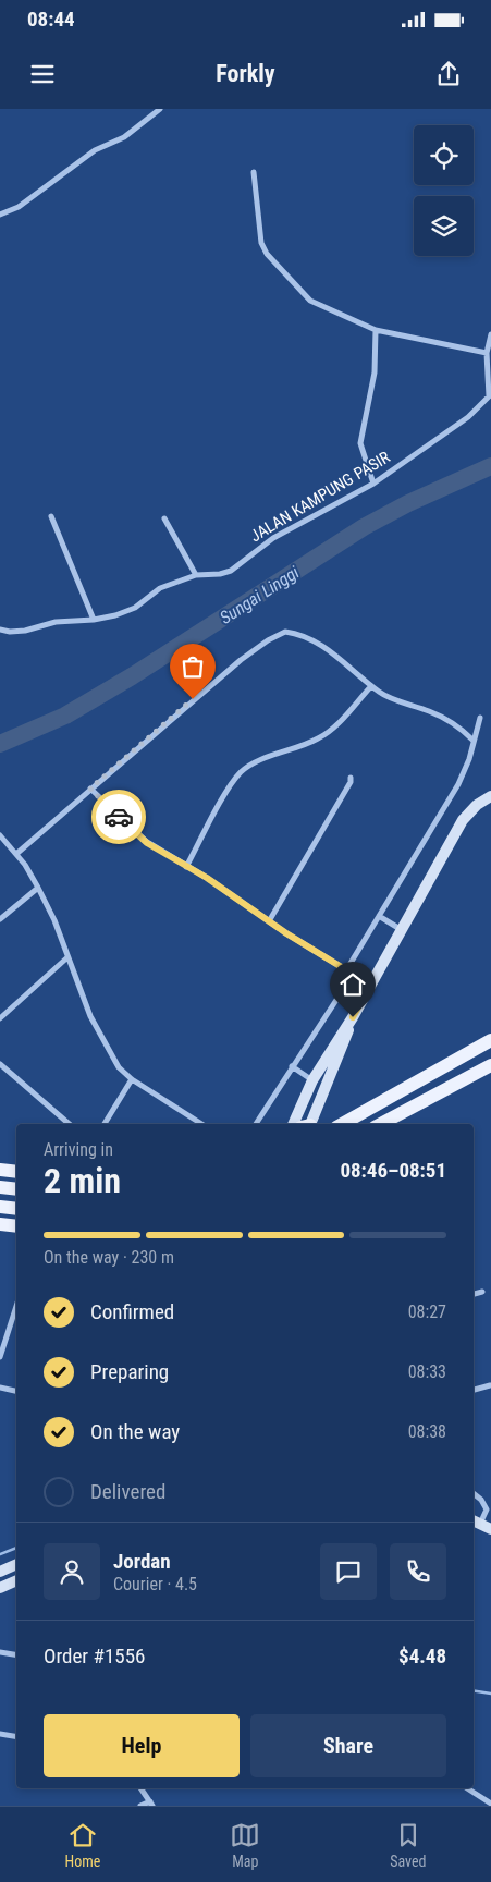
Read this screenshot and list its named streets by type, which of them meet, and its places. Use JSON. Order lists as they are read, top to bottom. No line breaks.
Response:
{"streets":{"street":["JALAN KAMPUNG PASIR"]},"water":["Sungai Linggi"],"page":{"status":"08:44","header":"Forkly","heading":["2 min","Arriving in","08:46–08:51"],"panel":["Jordan","Courier · 4.5","Order #1556","$4.48"],"bar":"On the way · 230 m","list":[["Confirmed","08:27"],["Preparing","08:33"],["On the way","08:38"],"Delivered"],"buttons":["Help","Share"],"tabs":["Home","Map","Saved"]}}
